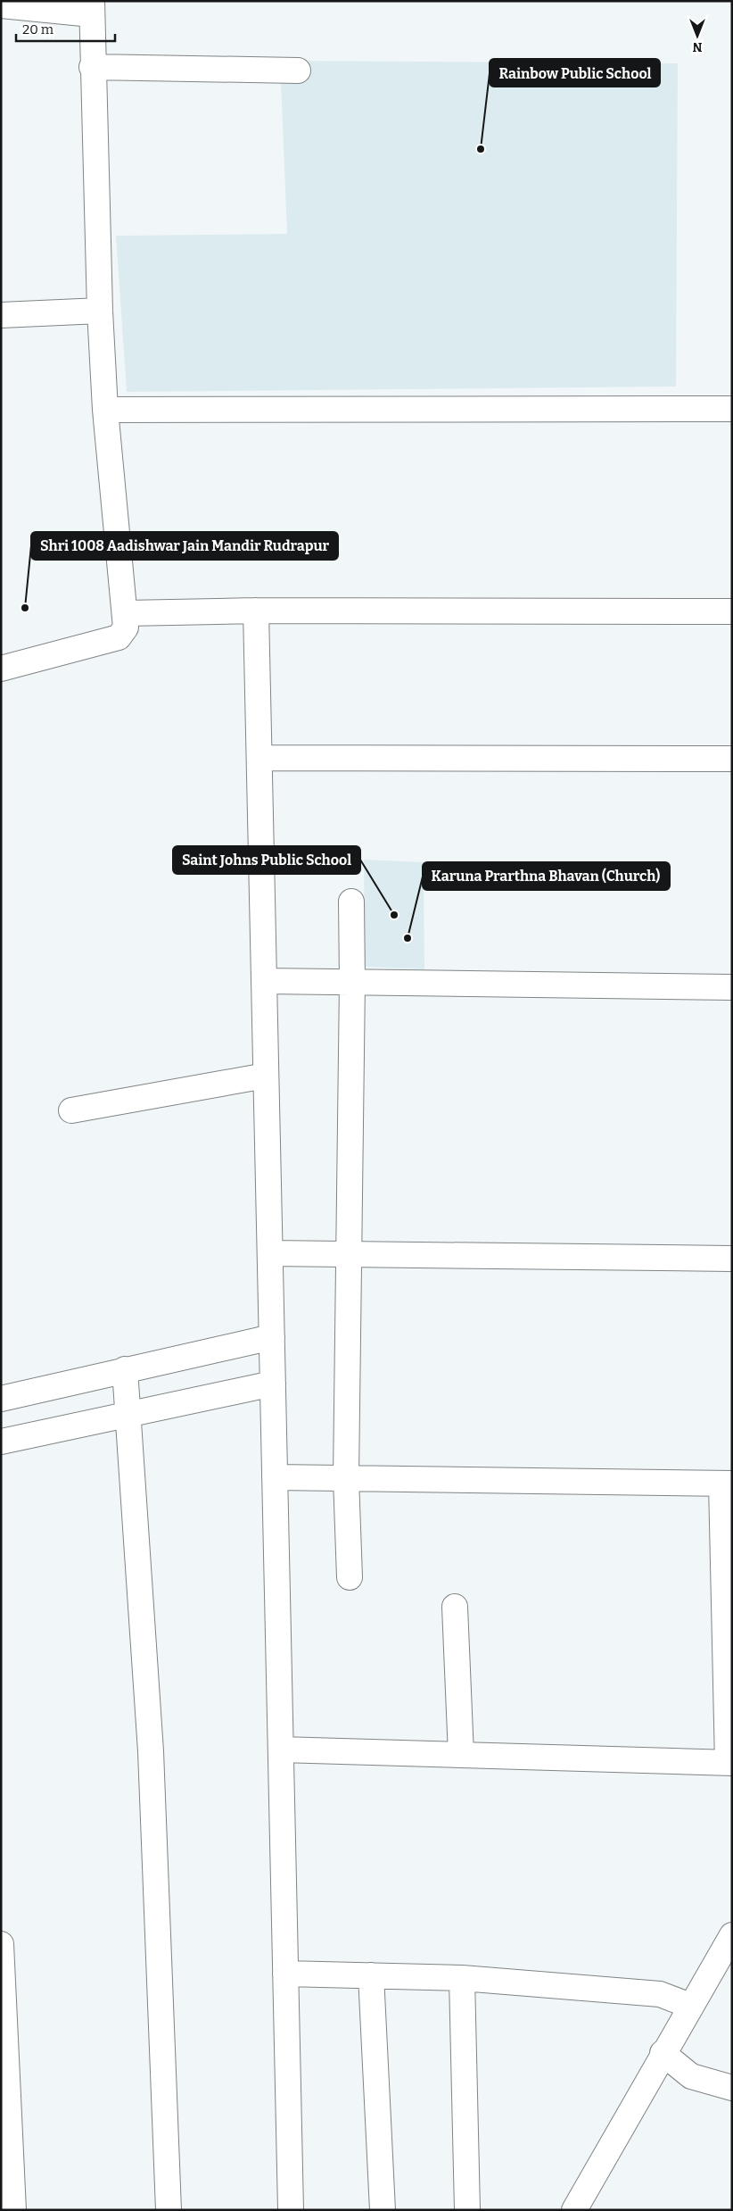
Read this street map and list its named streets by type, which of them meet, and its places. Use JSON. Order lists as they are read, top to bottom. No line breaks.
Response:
{"places":["Rainbow Public School","Shri 1008 Aadishwar Jain Mandir Rudrapur","Saint Johns Public School","Karuna Prarthna Bhavan (Church)"],"scale_bar":"20 m","north":"bottom"}
